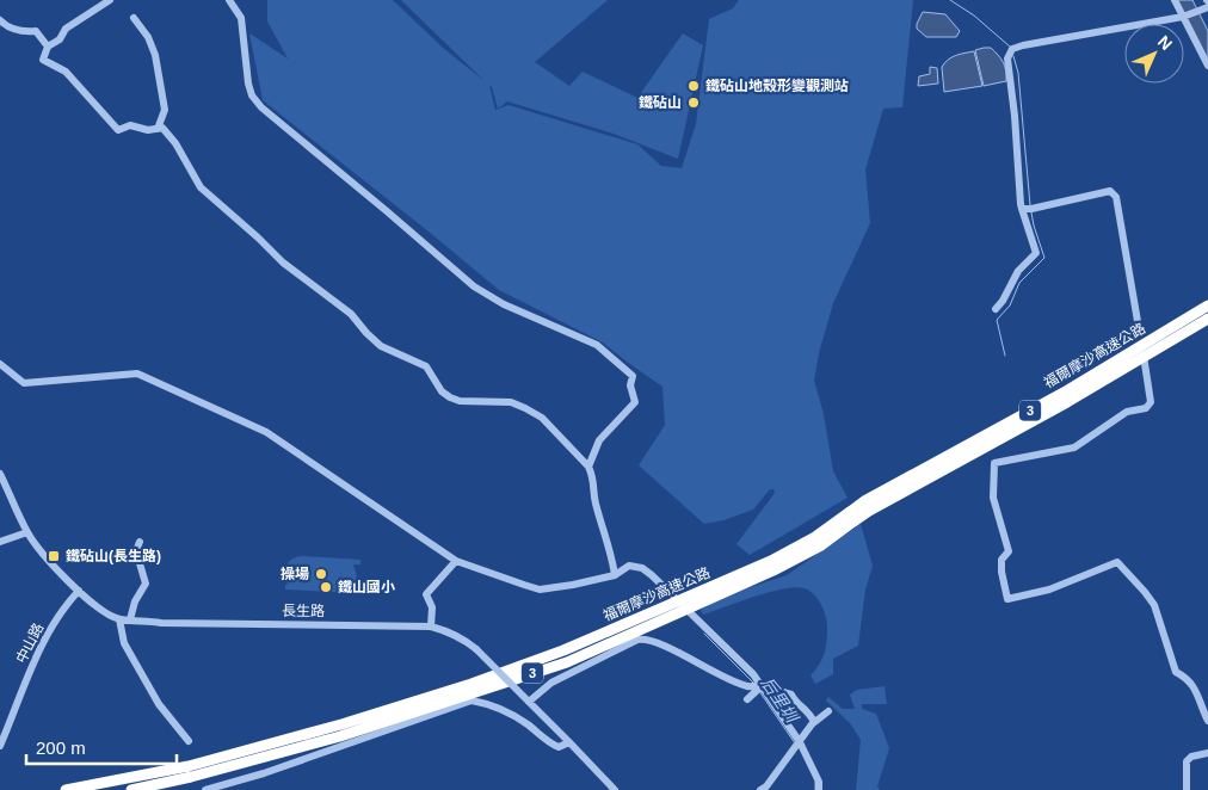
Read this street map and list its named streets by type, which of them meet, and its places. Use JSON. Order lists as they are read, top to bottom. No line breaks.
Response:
{"streets":{"highway":["福爾摩沙高速公路","3"],"street":["長生路","中山路"]},"water":["后里圳"],"places":{"other":["鐵砧山地殼形變觀測站","鐵砧山","操場","鐵山國小"],"transit":["鐵砧山(長生路)"]},"scale_bar":"200 m","north":"top right"}
